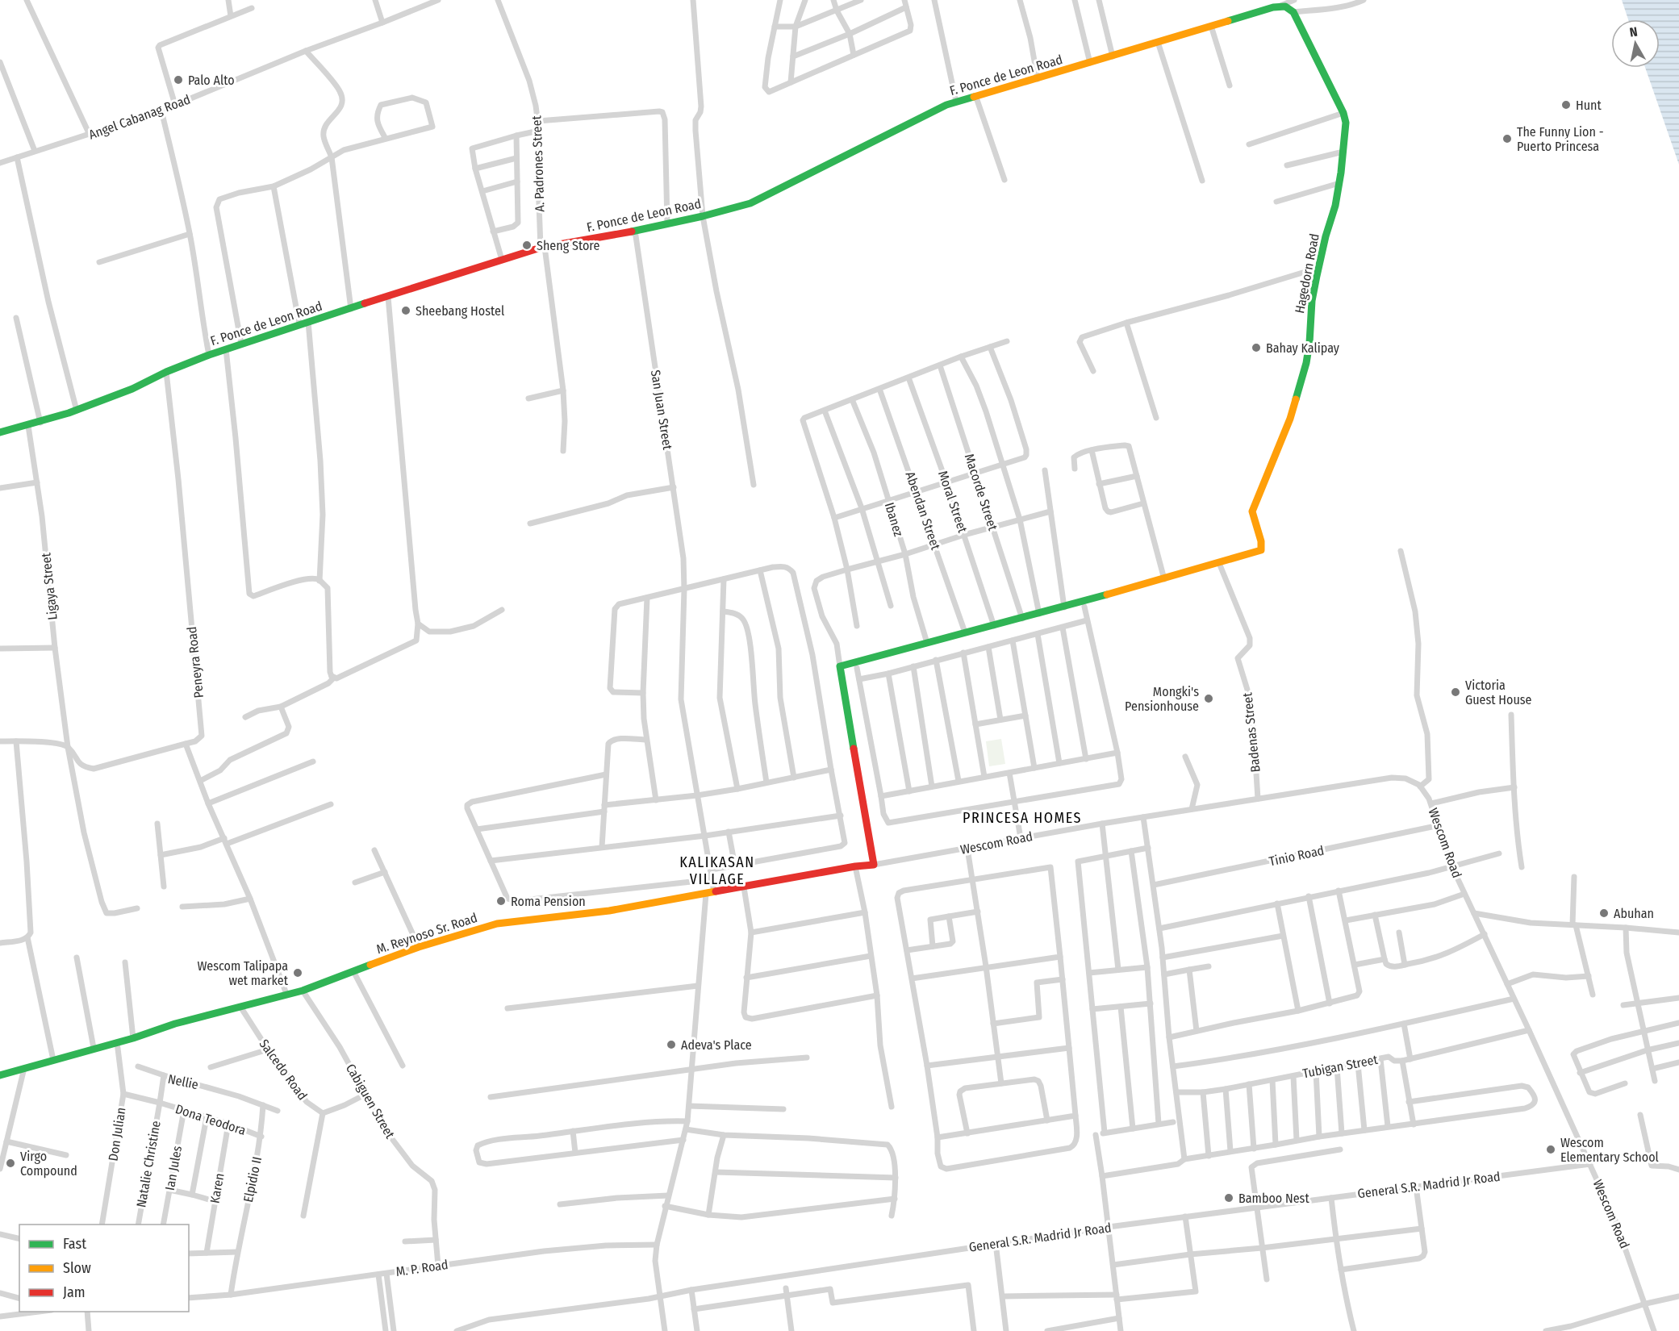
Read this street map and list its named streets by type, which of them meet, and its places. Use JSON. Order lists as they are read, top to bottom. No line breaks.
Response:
{"streets":{"street":["F. Ponce de Leon Road","Angel Cabanag Road","A. Padrones Street","Hagedorn Road","San Juan Street","Macorde Street","Moral Street","Abendan Street","Ibanez","Ligaya Street","Peneyra Road","Badenas Street","Wescom Road","Tinio Road","M. Reynoso Sr. Road","Tubigan Street","Salcedo Road","Nellie","Cabiguen Street","Dona Teodora","Don Julian","Natalie Christine","Ian Jules","Elpidio II","General S.R. Madrid Jr Road","Karen","M. P. Road"]},"crossings":[["F. Ponce de Leon Road","A. Padrones Street"],["F. Ponce de Leon Road","Hagedorn Road"],["F. Ponce de Leon Road","San Juan Street"],["F. Ponce de Leon Road","Ligaya Street"],["F. Ponce de Leon Road","Peneyra Road"],["Hagedorn Road","Badenas Street"],["San Juan Street","M. Reynoso Sr. Road"],["Ligaya Street","Peneyra Road"],["Badenas Street","Wescom Road"],["Wescom Road","Tinio Road"],["Wescom Road","M. Reynoso Sr. Road"],["Wescom Road","Tubigan Street"],["Wescom Road","General S.R. Madrid Jr Road"],["M. Reynoso Sr. Road","Salcedo Road"],["M. Reynoso Sr. Road","Cabiguen Street"],["M. Reynoso Sr. Road","Don Julian"],["Nellie","Dona Teodora"],["Nellie","Don Julian"],["Nellie","Natalie Christine"],["Nellie","Elpidio II"],["Cabiguen Street","M. P. Road"],["Dona Teodora","Natalie Christine"],["Dona Teodora","Ian Jules"],["Dona Teodora","Elpidio II"],["Dona Teodora","Karen"],["Elpidio II","M. P. Road"]],"districts":["PRINCESA HOMES","KALIKASAN VILLAGE"],"places":["Palo Alto","Hunt","The Funny Lion - Puerto Princesa","Sheng Store","Sheebang Hostel","Bahay Kalipay","Victoria Guest House","Mongki's Pensionhouse","Roma Pension","Abuhan","Wescom Talipapa wet market","Adeva's Place","Wescom Elementary School","Virgo Compound","Bamboo Nest"],"legend":["Fast","Slow","Jam"],"north":"top"}
